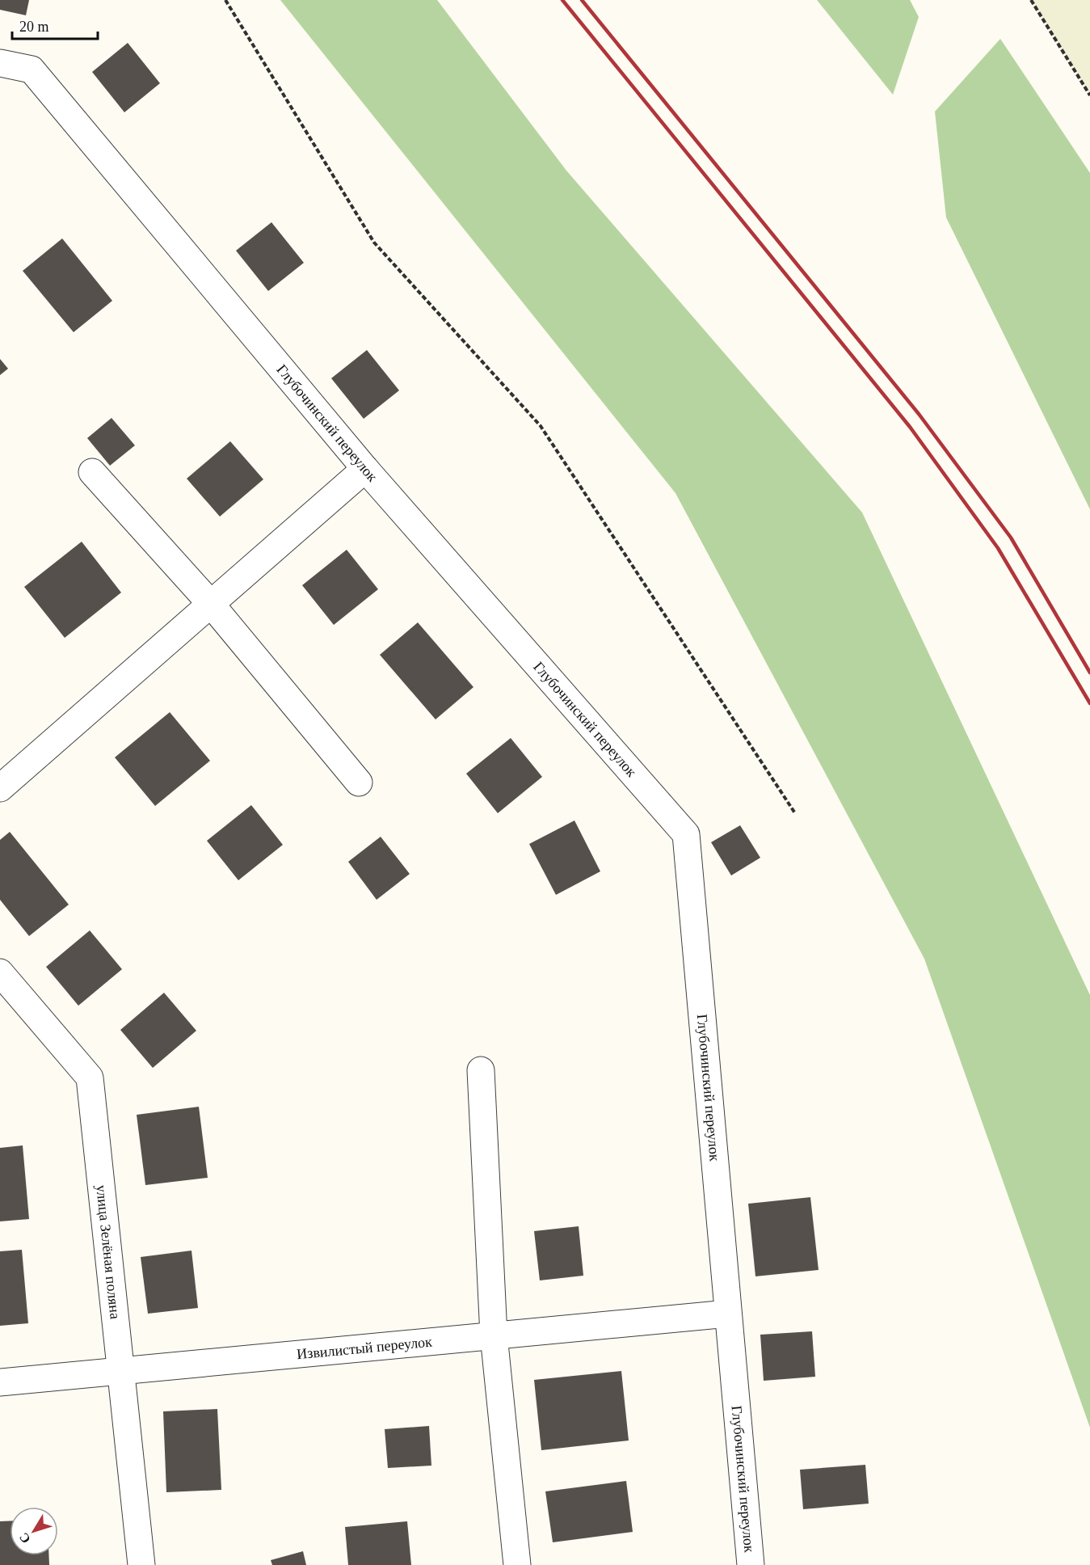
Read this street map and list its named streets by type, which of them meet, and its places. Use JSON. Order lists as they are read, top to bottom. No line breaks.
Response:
{"streets":{"street":["Глубочинский переулок","улица Зелёная поляна","Извилистый переулок"]},"crossings":[["Глубочинский переулок","Извилистый переулок"],["улица Зелёная поляна","Извилистый переулок"]],"scale_bar":"20 m","north":"bottom left"}
